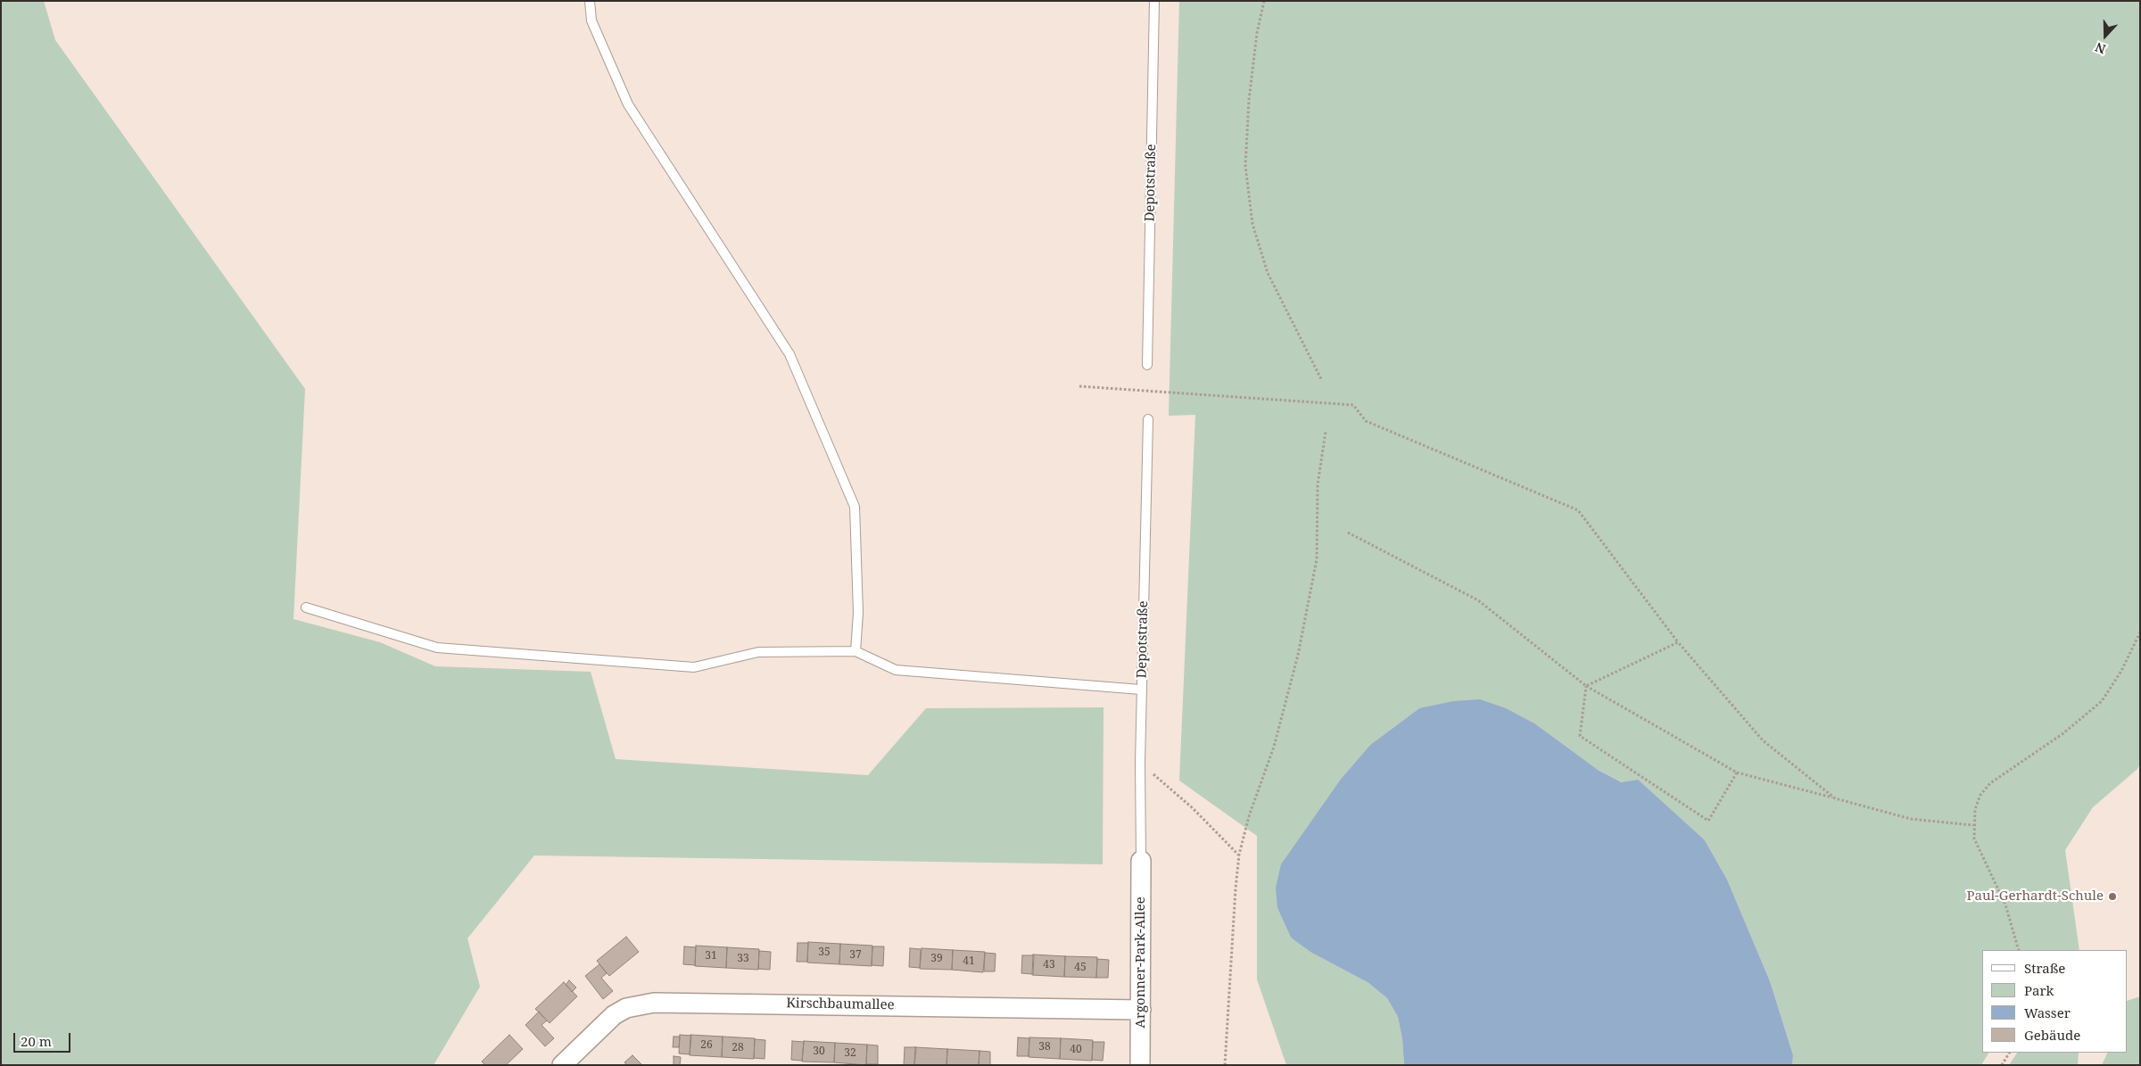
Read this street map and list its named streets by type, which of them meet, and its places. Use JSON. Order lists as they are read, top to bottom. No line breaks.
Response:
{"streets":{"street":["Argonner-Park-Allee","Kirschbaumallee"],"lane":["Depotstraße"]},"crossings":[["Depotstraße","Argonner-Park-Allee"],["Argonner-Park-Allee","Kirschbaumallee"]],"places":["Paul-Gerhardt-Schule"],"house_numbers":["35","37","31","33","39","41","43","45","26","38","28","40","30","32"],"legend":["Straße","Park","Wasser","Gebäude"],"scale_bar":"20 m","north":"bottom"}
